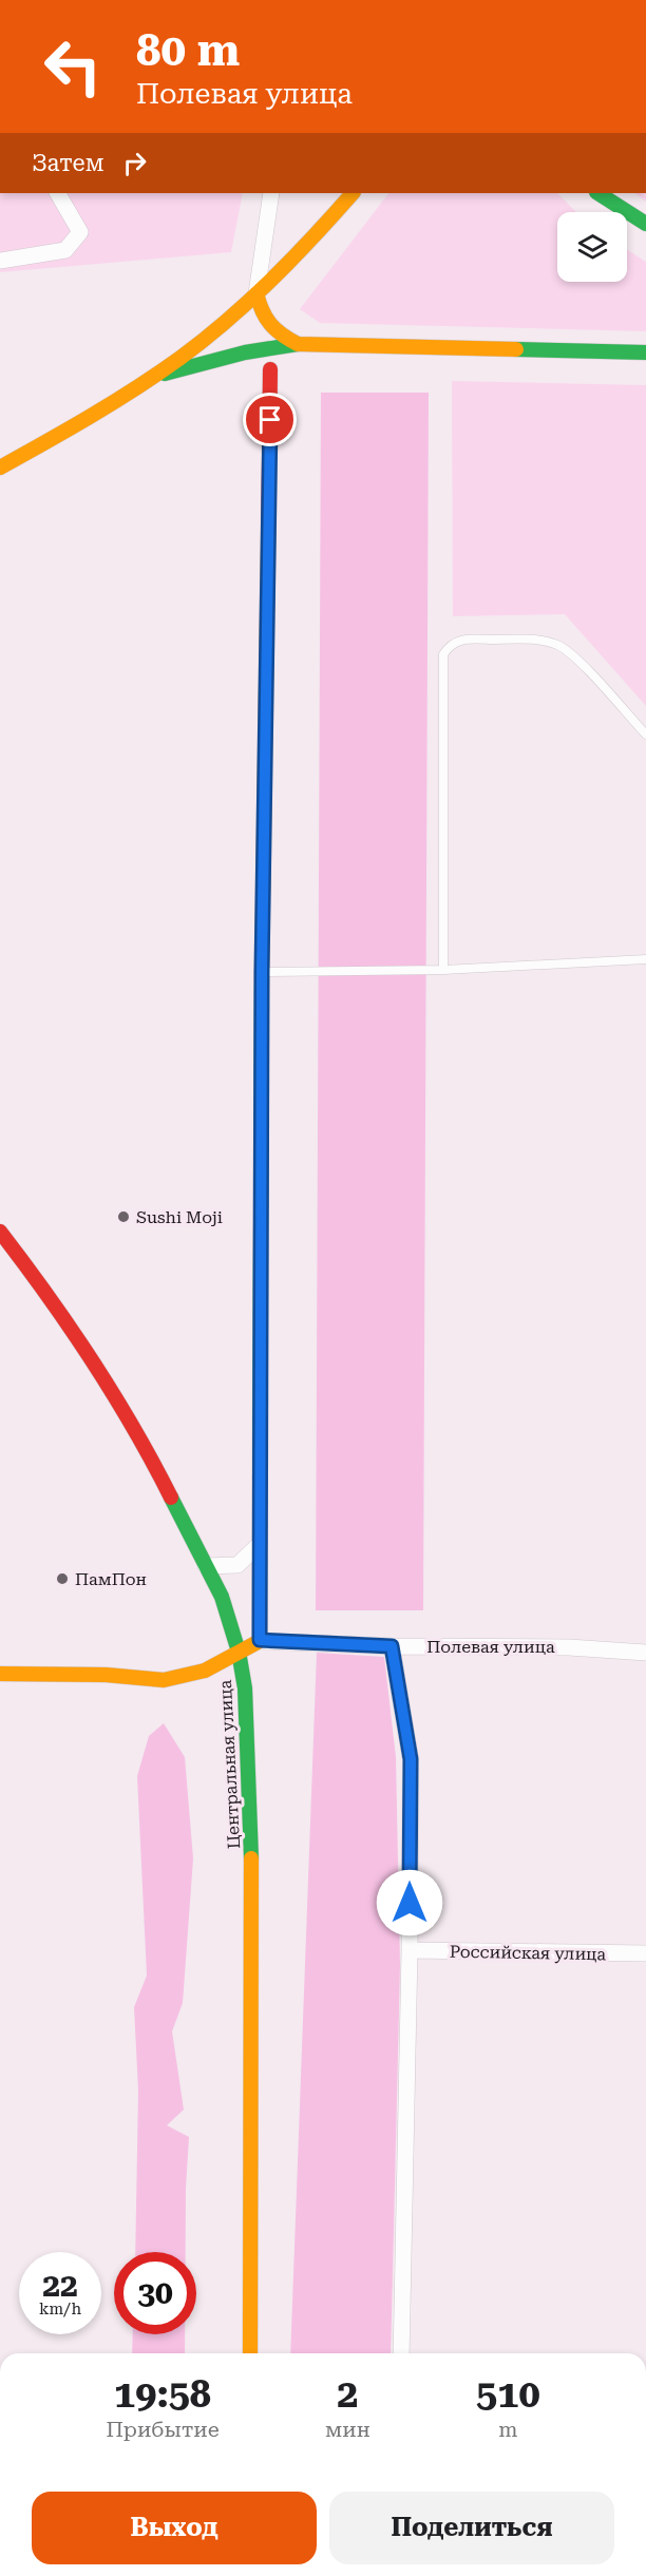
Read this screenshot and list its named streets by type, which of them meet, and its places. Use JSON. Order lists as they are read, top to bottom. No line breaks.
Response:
{"streets":{"street":["Полевая улица","Центральная улица","Российская улица"]},"places":["Sushi Moji","ПамПон"],"page":{"turn":["80 m","Полевая улица"],"then":"Затем","speed":"22 km/h","limit":"30","eta":["19:58","Прибытие","2","мин","510","m"],"buttons":["Выход","Поделиться"]}}
